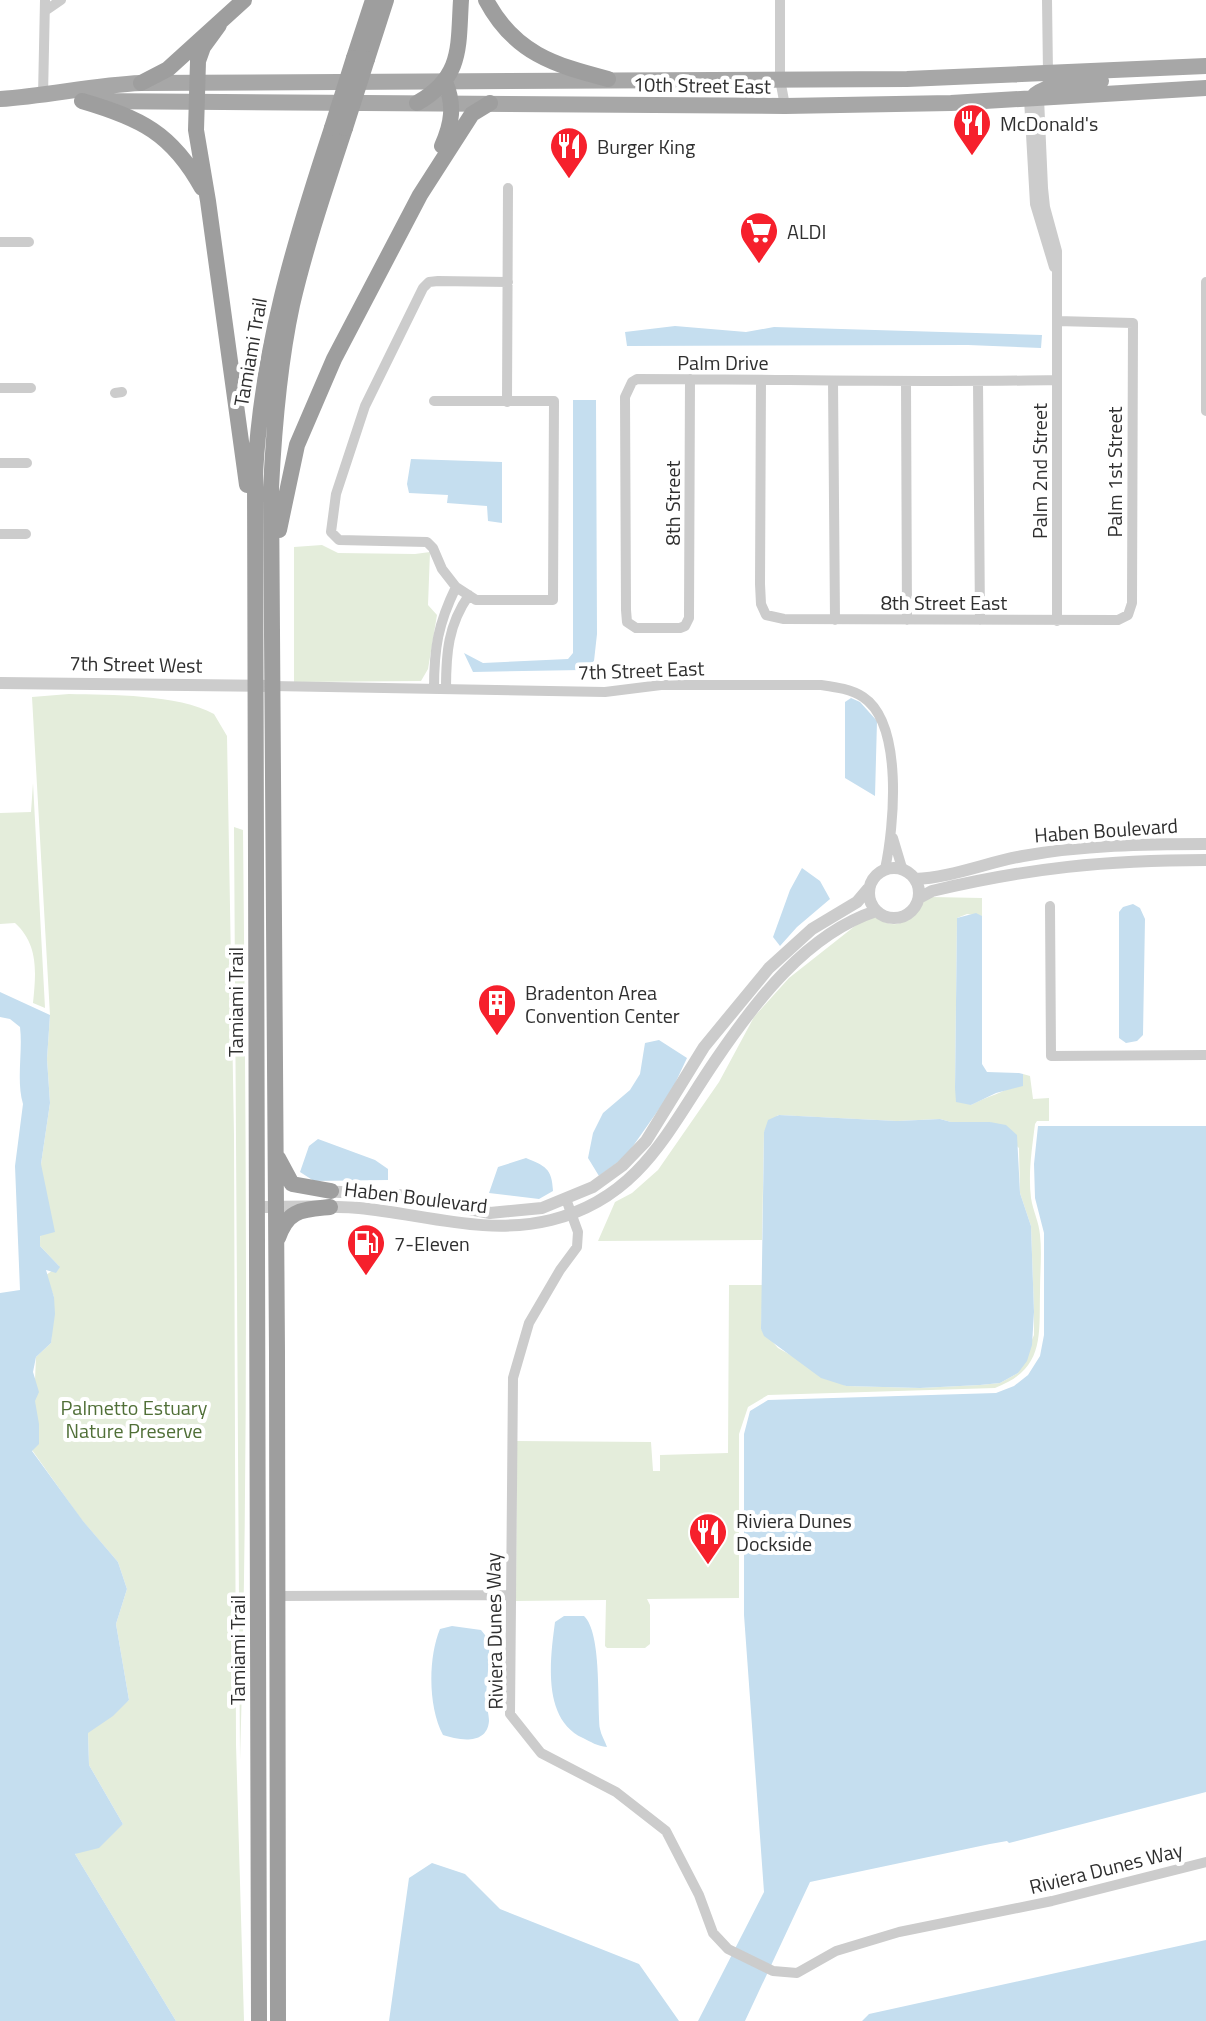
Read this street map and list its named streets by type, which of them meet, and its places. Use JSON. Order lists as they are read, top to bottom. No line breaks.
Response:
{"streets":{"highway":["Tamiami Trail"],"main road":["10th Street East"],"street":["Palm Drive","Palm 2nd Street","Palm 1st Street","8th Street","8th Street East","7th Street West","7th Street East","Haben Boulevard","Riviera Dunes Way"]},"crossings":[["10th Street East","Palm 2nd Street"],["Tamiami Trail","7th Street West"],["Tamiami Trail","7th Street East"],["Tamiami Trail","Haben Boulevard"],["Palm Drive","Palm 2nd Street"],["Palm Drive","8th Street"],["Palm Drive","8th Street East"],["Palm 2nd Street","Palm 1st Street"],["Palm 2nd Street","8th Street East"],["Palm 1st Street","8th Street East"],["7th Street West","7th Street East"],["7th Street East","Haben Boulevard"],["Haben Boulevard","Riviera Dunes Way"]],"parks":["Palmetto Estuary Nature Preserve"],"places":{"restaurant":["McDonald's","Burger King","Riviera Dunes Dockside"],"supermarket":["ALDI"],"building":["Bradenton Area Convention Center"],"fuel station":["7-Eleven"]}}
